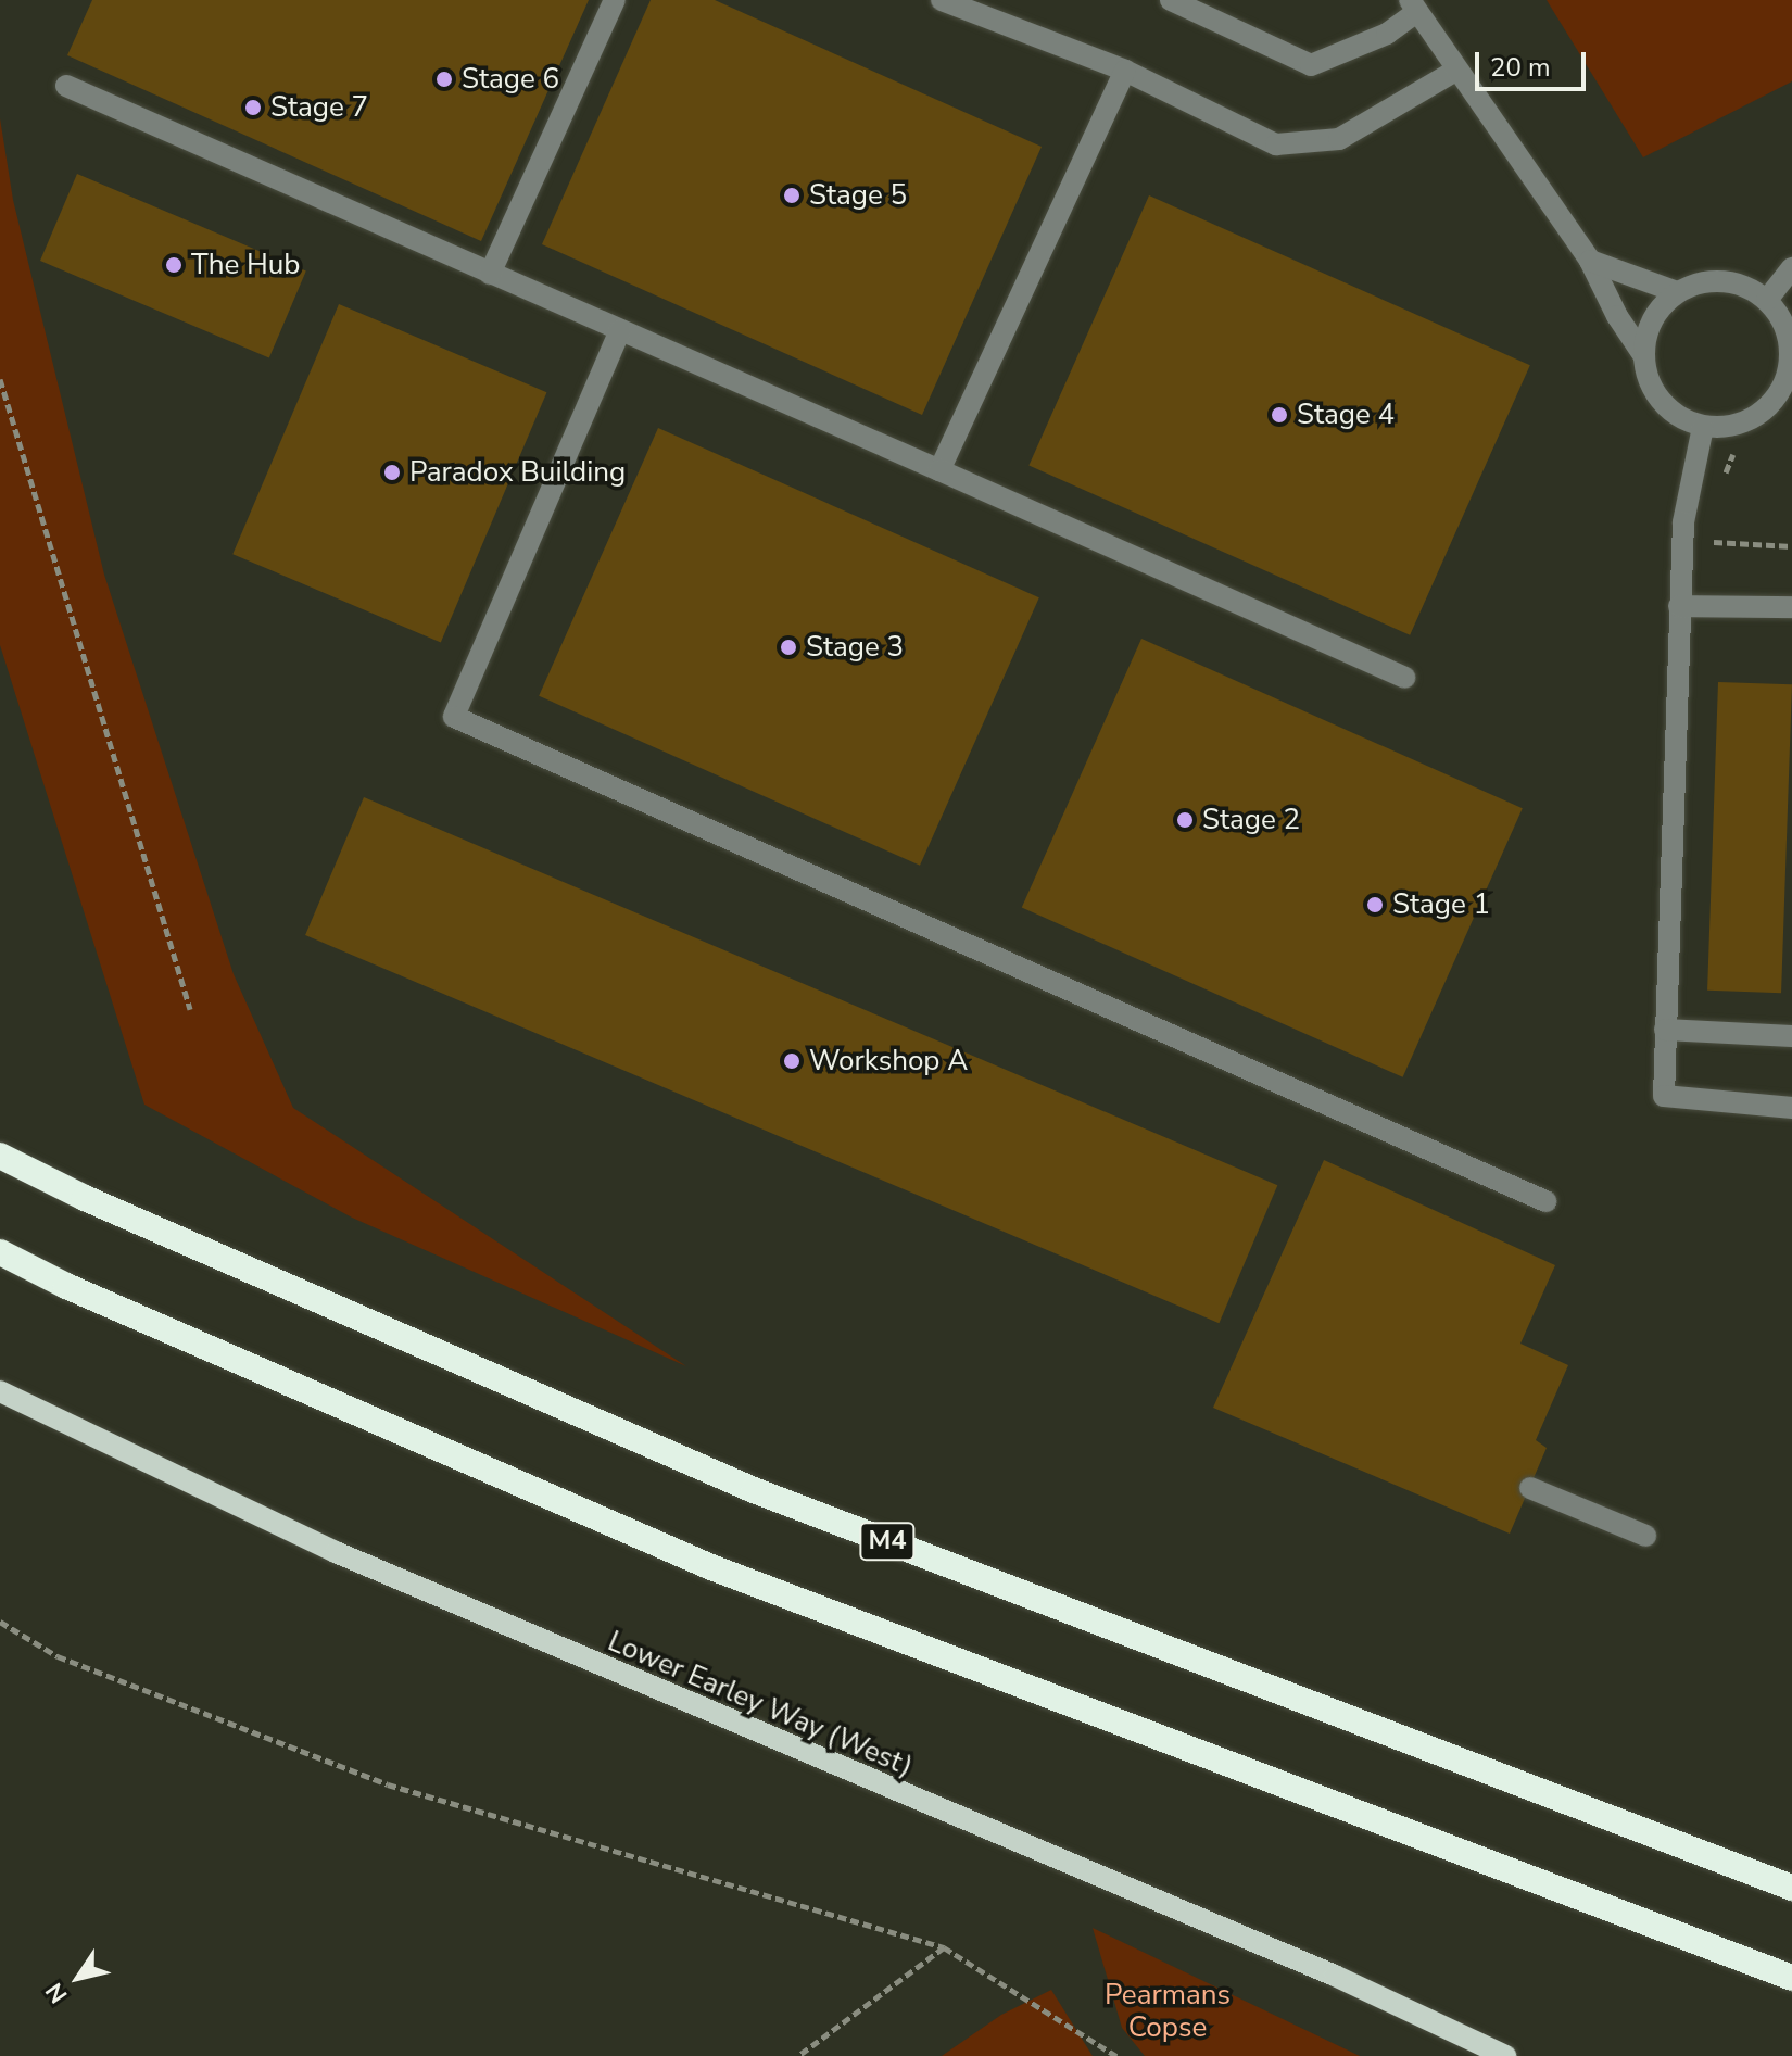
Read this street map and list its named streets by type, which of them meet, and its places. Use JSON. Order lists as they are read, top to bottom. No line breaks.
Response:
{"streets":{"highway":["M4"],"main road":["Lower Earley Way (West)"]},"parks":["Pearmans Copse"],"places":["Stage 6","Stage 7","Stage 5","The Hub","Stage 4","Paradox Building","Stage 3","Stage 2","Stage 1","Workshop A"],"scale_bar":"20 m","north":"bottom left"}
